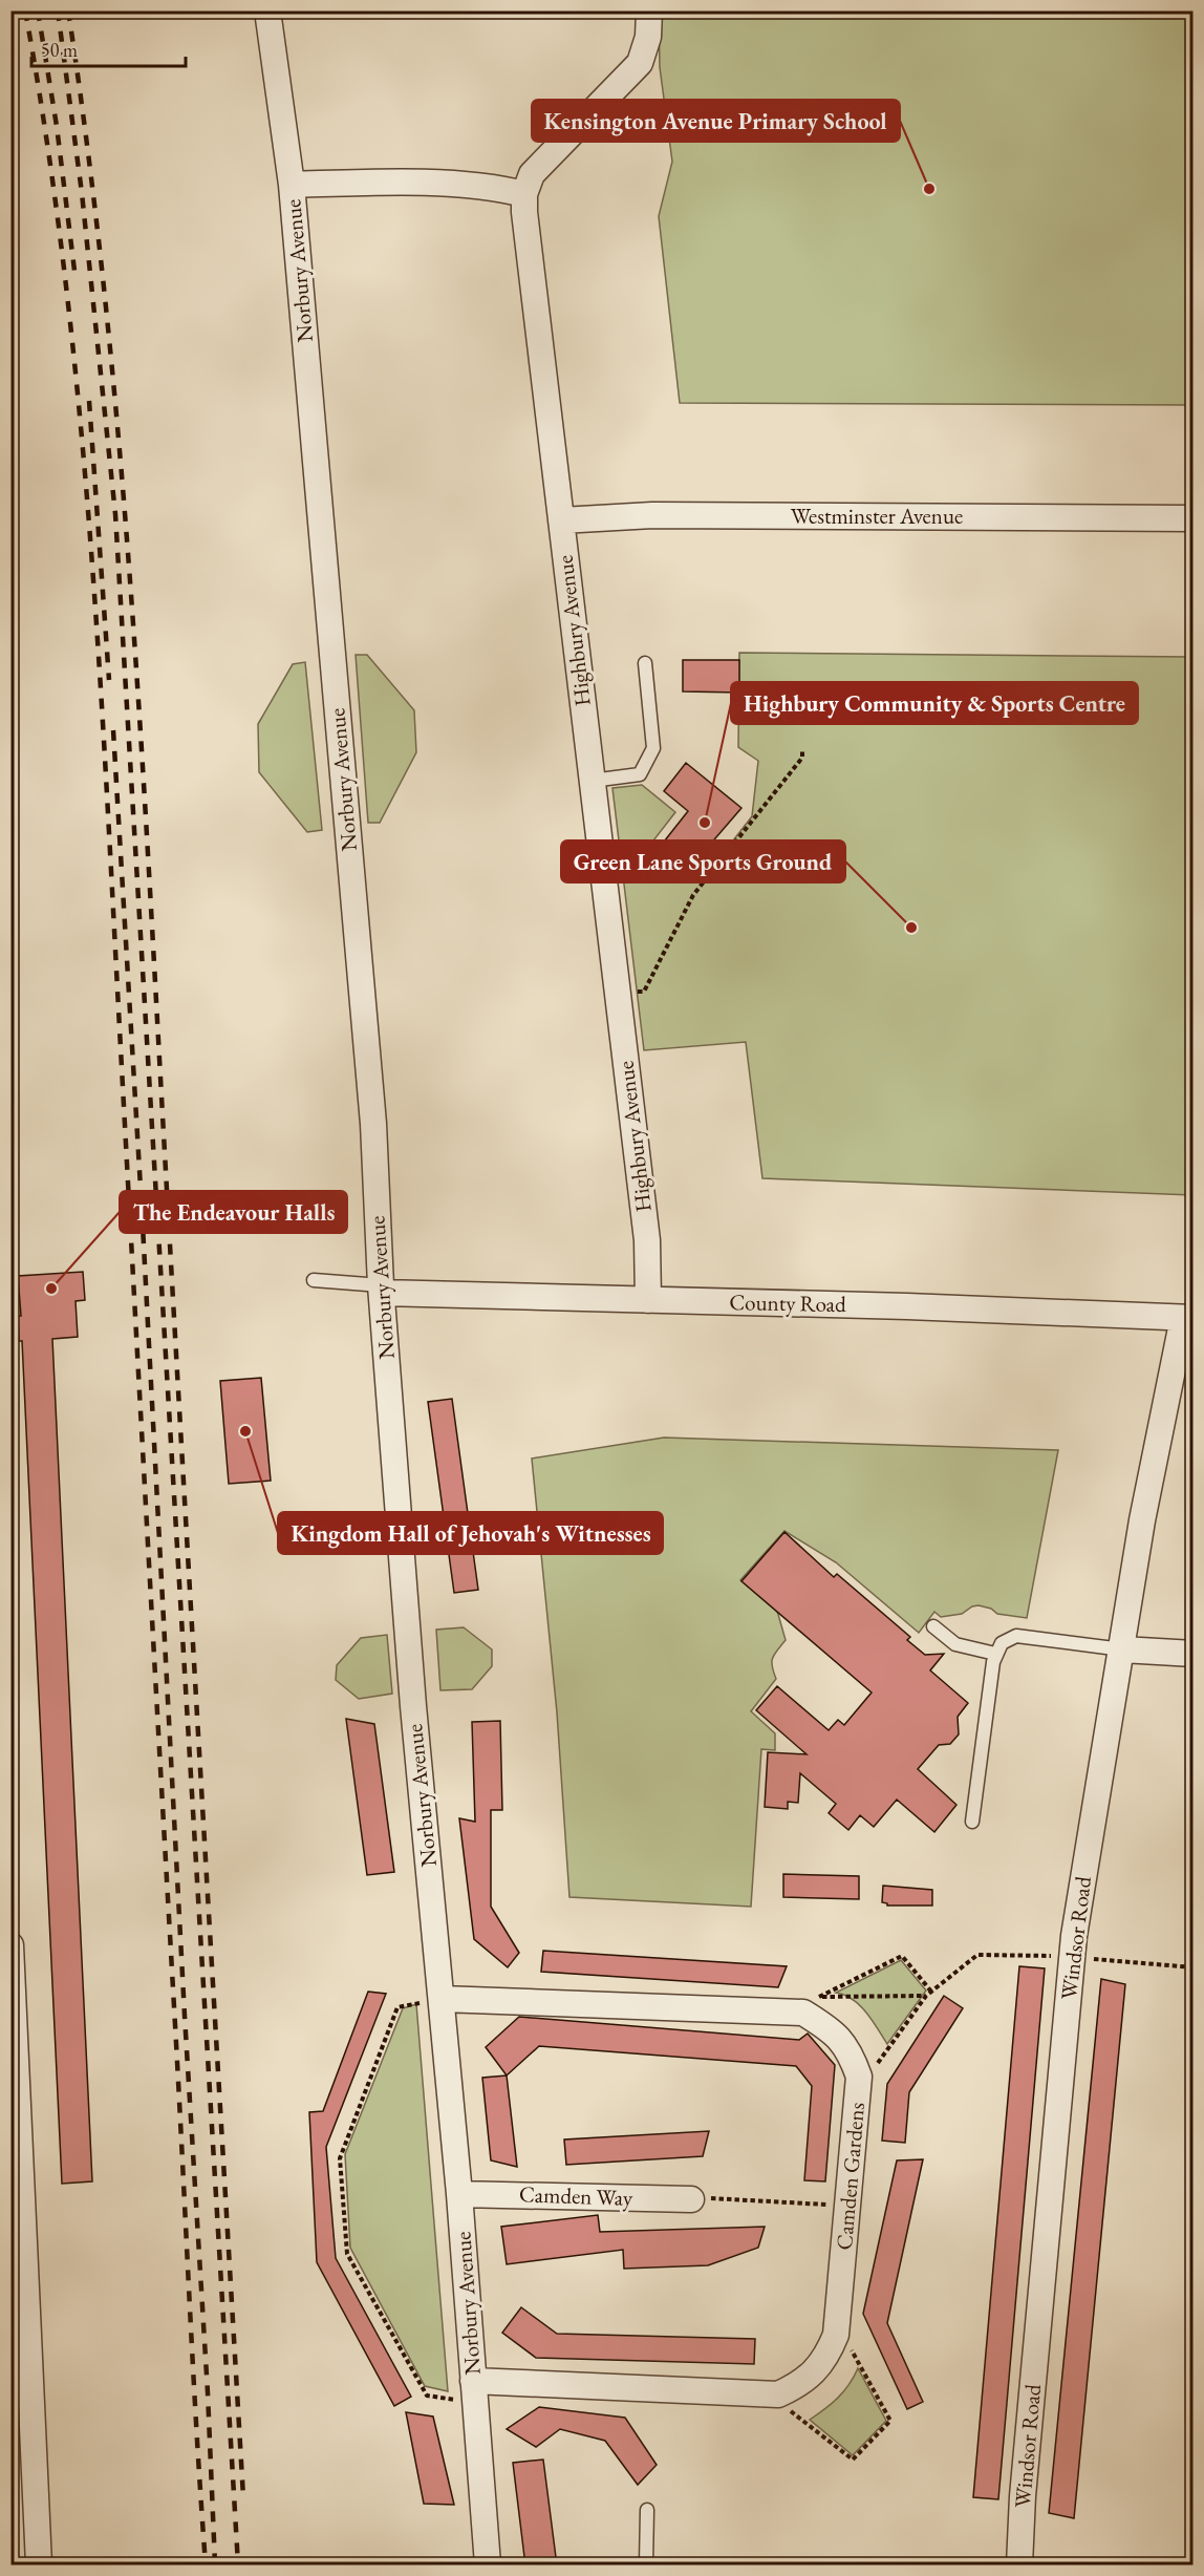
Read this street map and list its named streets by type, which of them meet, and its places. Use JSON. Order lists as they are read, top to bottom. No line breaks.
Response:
{"streets":{"street":["Norbury Avenue","Westminster Avenue","Highbury Avenue","County Road","Windsor Road","Camden Gardens","Camden Way"]},"crossings":[["Norbury Avenue","County Road"],["Norbury Avenue","Camden Way"],["Westminster Avenue","Highbury Avenue"],["Highbury Avenue","County Road"],["County Road","Windsor Road"]],"places":["Kensington Avenue Primary School","Highbury Community & Sports Centre","Green Lane Sports Ground","The Endeavour Halls","Kingdom Hall of Jehovah's Witnesses"],"scale_bar":"50 m"}
